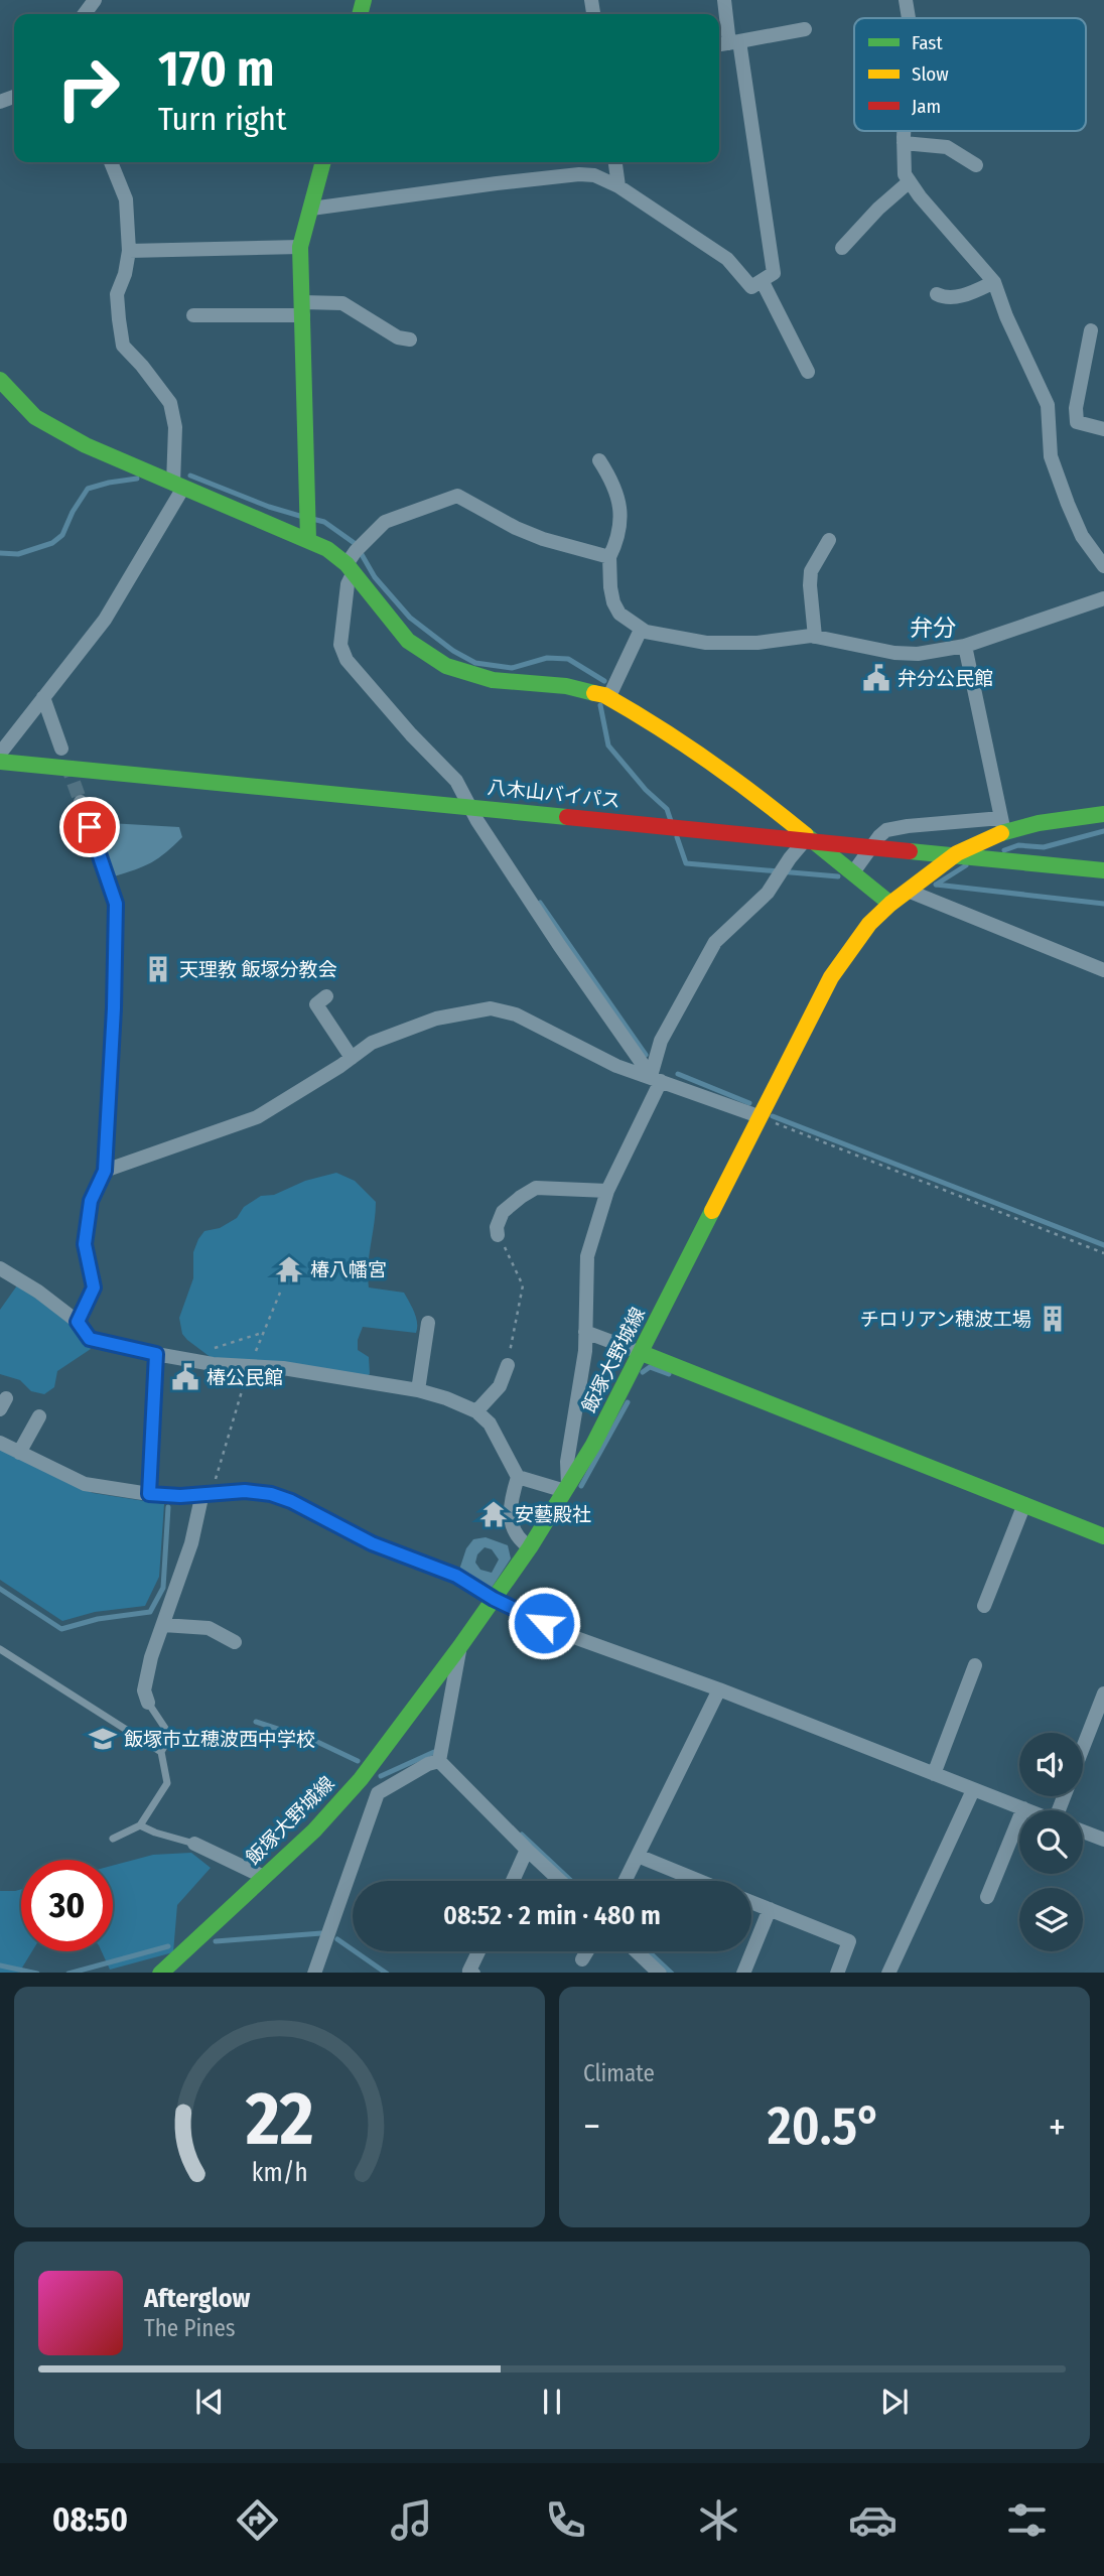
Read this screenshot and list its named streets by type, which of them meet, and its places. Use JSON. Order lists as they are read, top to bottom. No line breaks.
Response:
{"streets":{"main road":["八木山バイパス","飯塚大野城線"]},"districts":["弁分"],"places":{"public building":["弁分公民館","椿公民館"],"building":["天理教 飯塚分教会","チロリアン穂波工場"],"temple":["椿八幡宮","安藝殿社"],"school or university":["飯塚市立穂波西中学校"]},"legend":["Fast","Slow","Jam"],"page":{"turn":["170 m","Turn right"],"limit":"30","trip":"08:52 · 2 min · 480 m","tile":"Climate","heat":["−","20.5°","+"],"song":["Afterglow","The Pines"],"tabs":"08:50","gauge":["22","km/h"]}}
